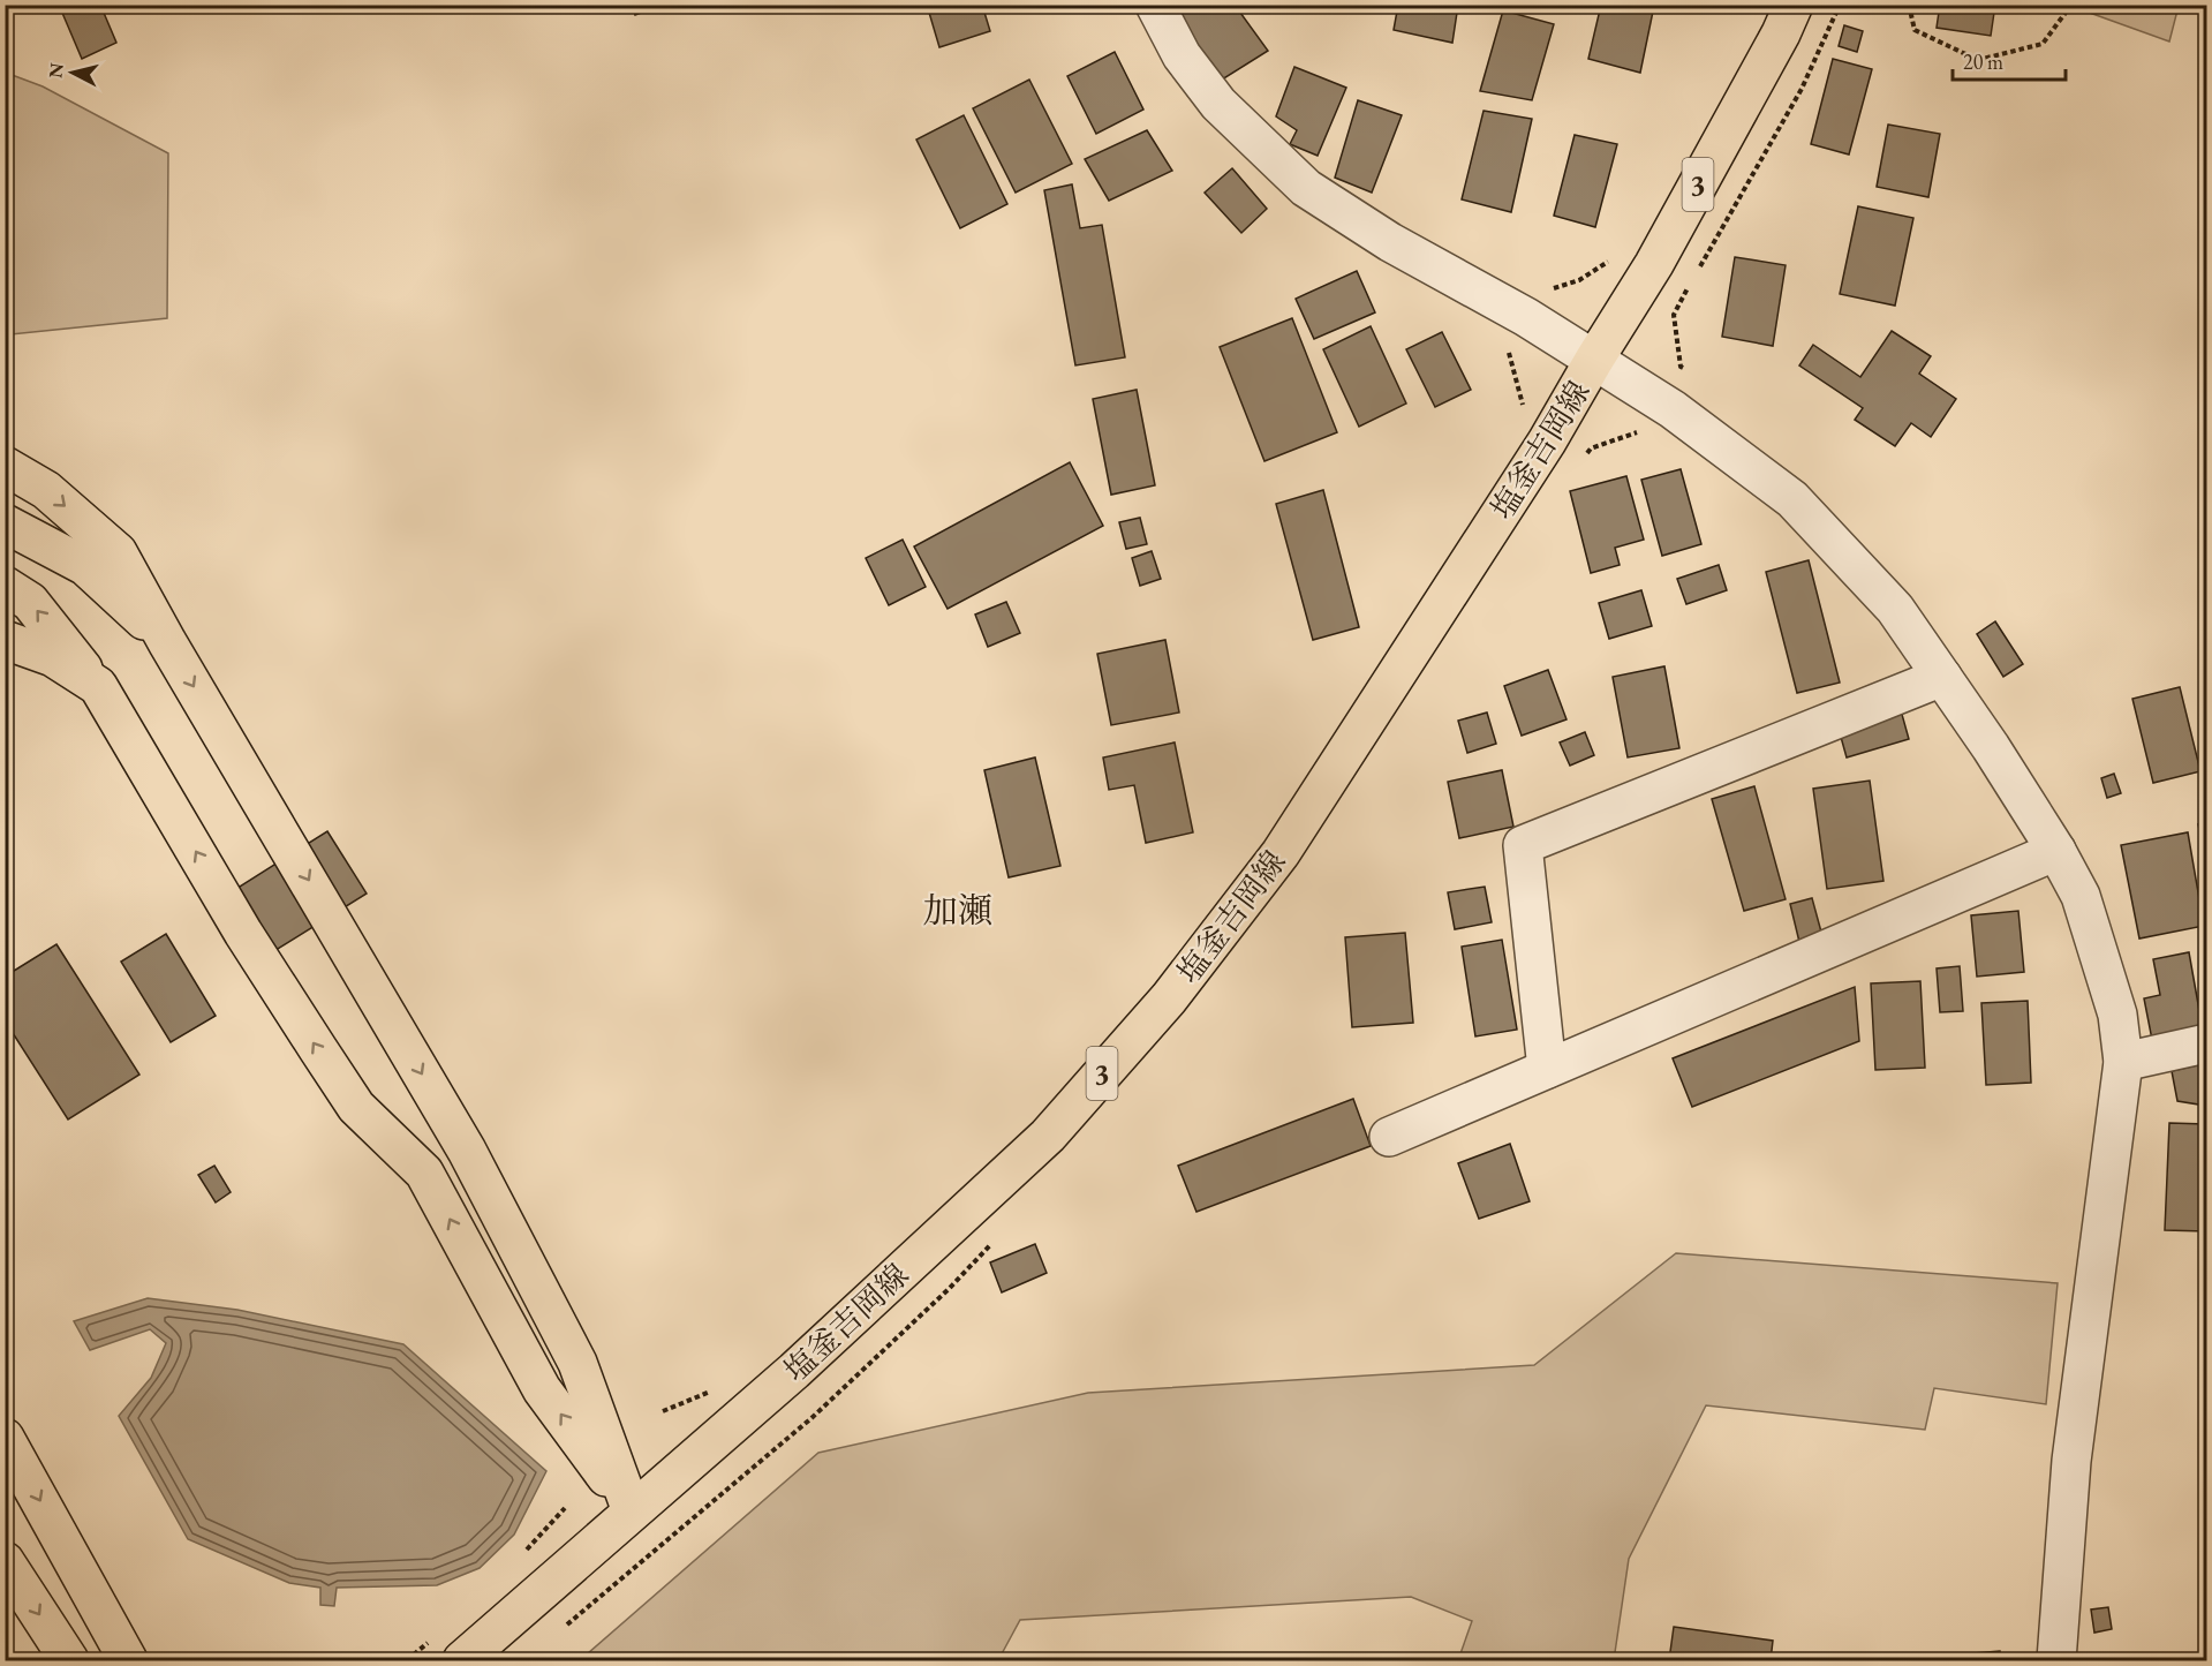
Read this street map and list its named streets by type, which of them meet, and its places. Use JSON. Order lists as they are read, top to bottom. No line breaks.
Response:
{"streets":{"main road":["3","塩釜吉岡線"]},"districts":["加瀬"],"scale_bar":"20 m","north":"left"}
